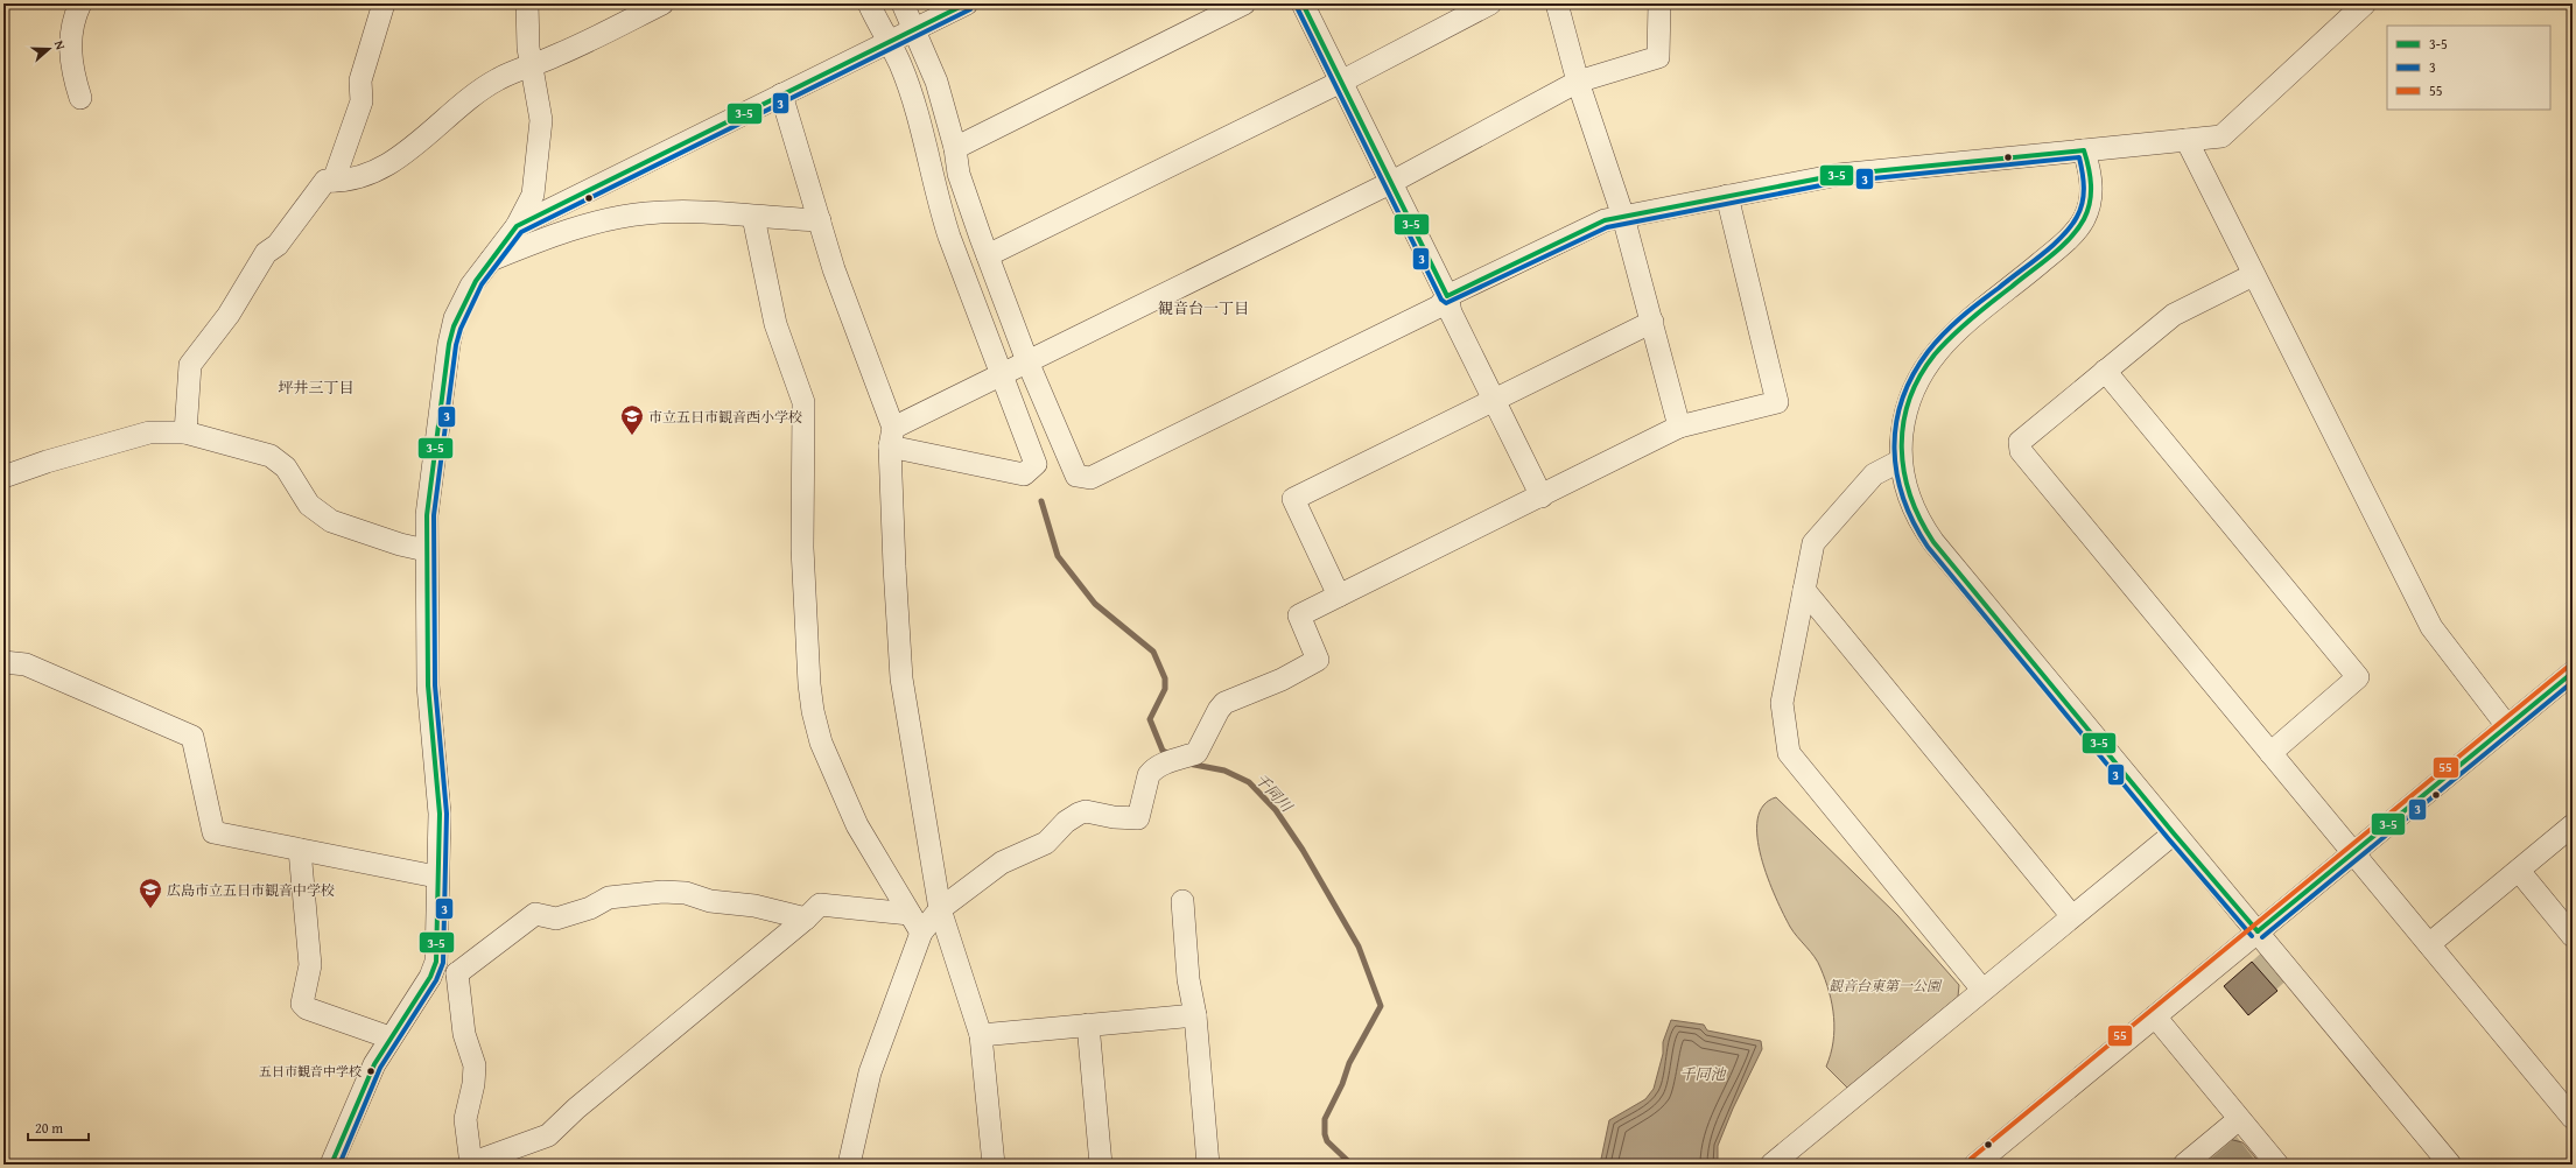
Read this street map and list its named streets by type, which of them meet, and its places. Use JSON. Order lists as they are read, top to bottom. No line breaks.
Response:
{"districts":["観音台一丁目","坪井三丁目"],"water":["千同川","千同池"],"parks":["観音台東第一公園"],"places":{"school or university":["市立五日市観音西小学校","広島市立五日市観音中学校"],"other":["五日市観音中学校"]},"lines":["transit line 3-5","transit line 3","transit line 55"],"legend":["3-5","3","55"],"scale_bar":"20 m","north":"right"}
